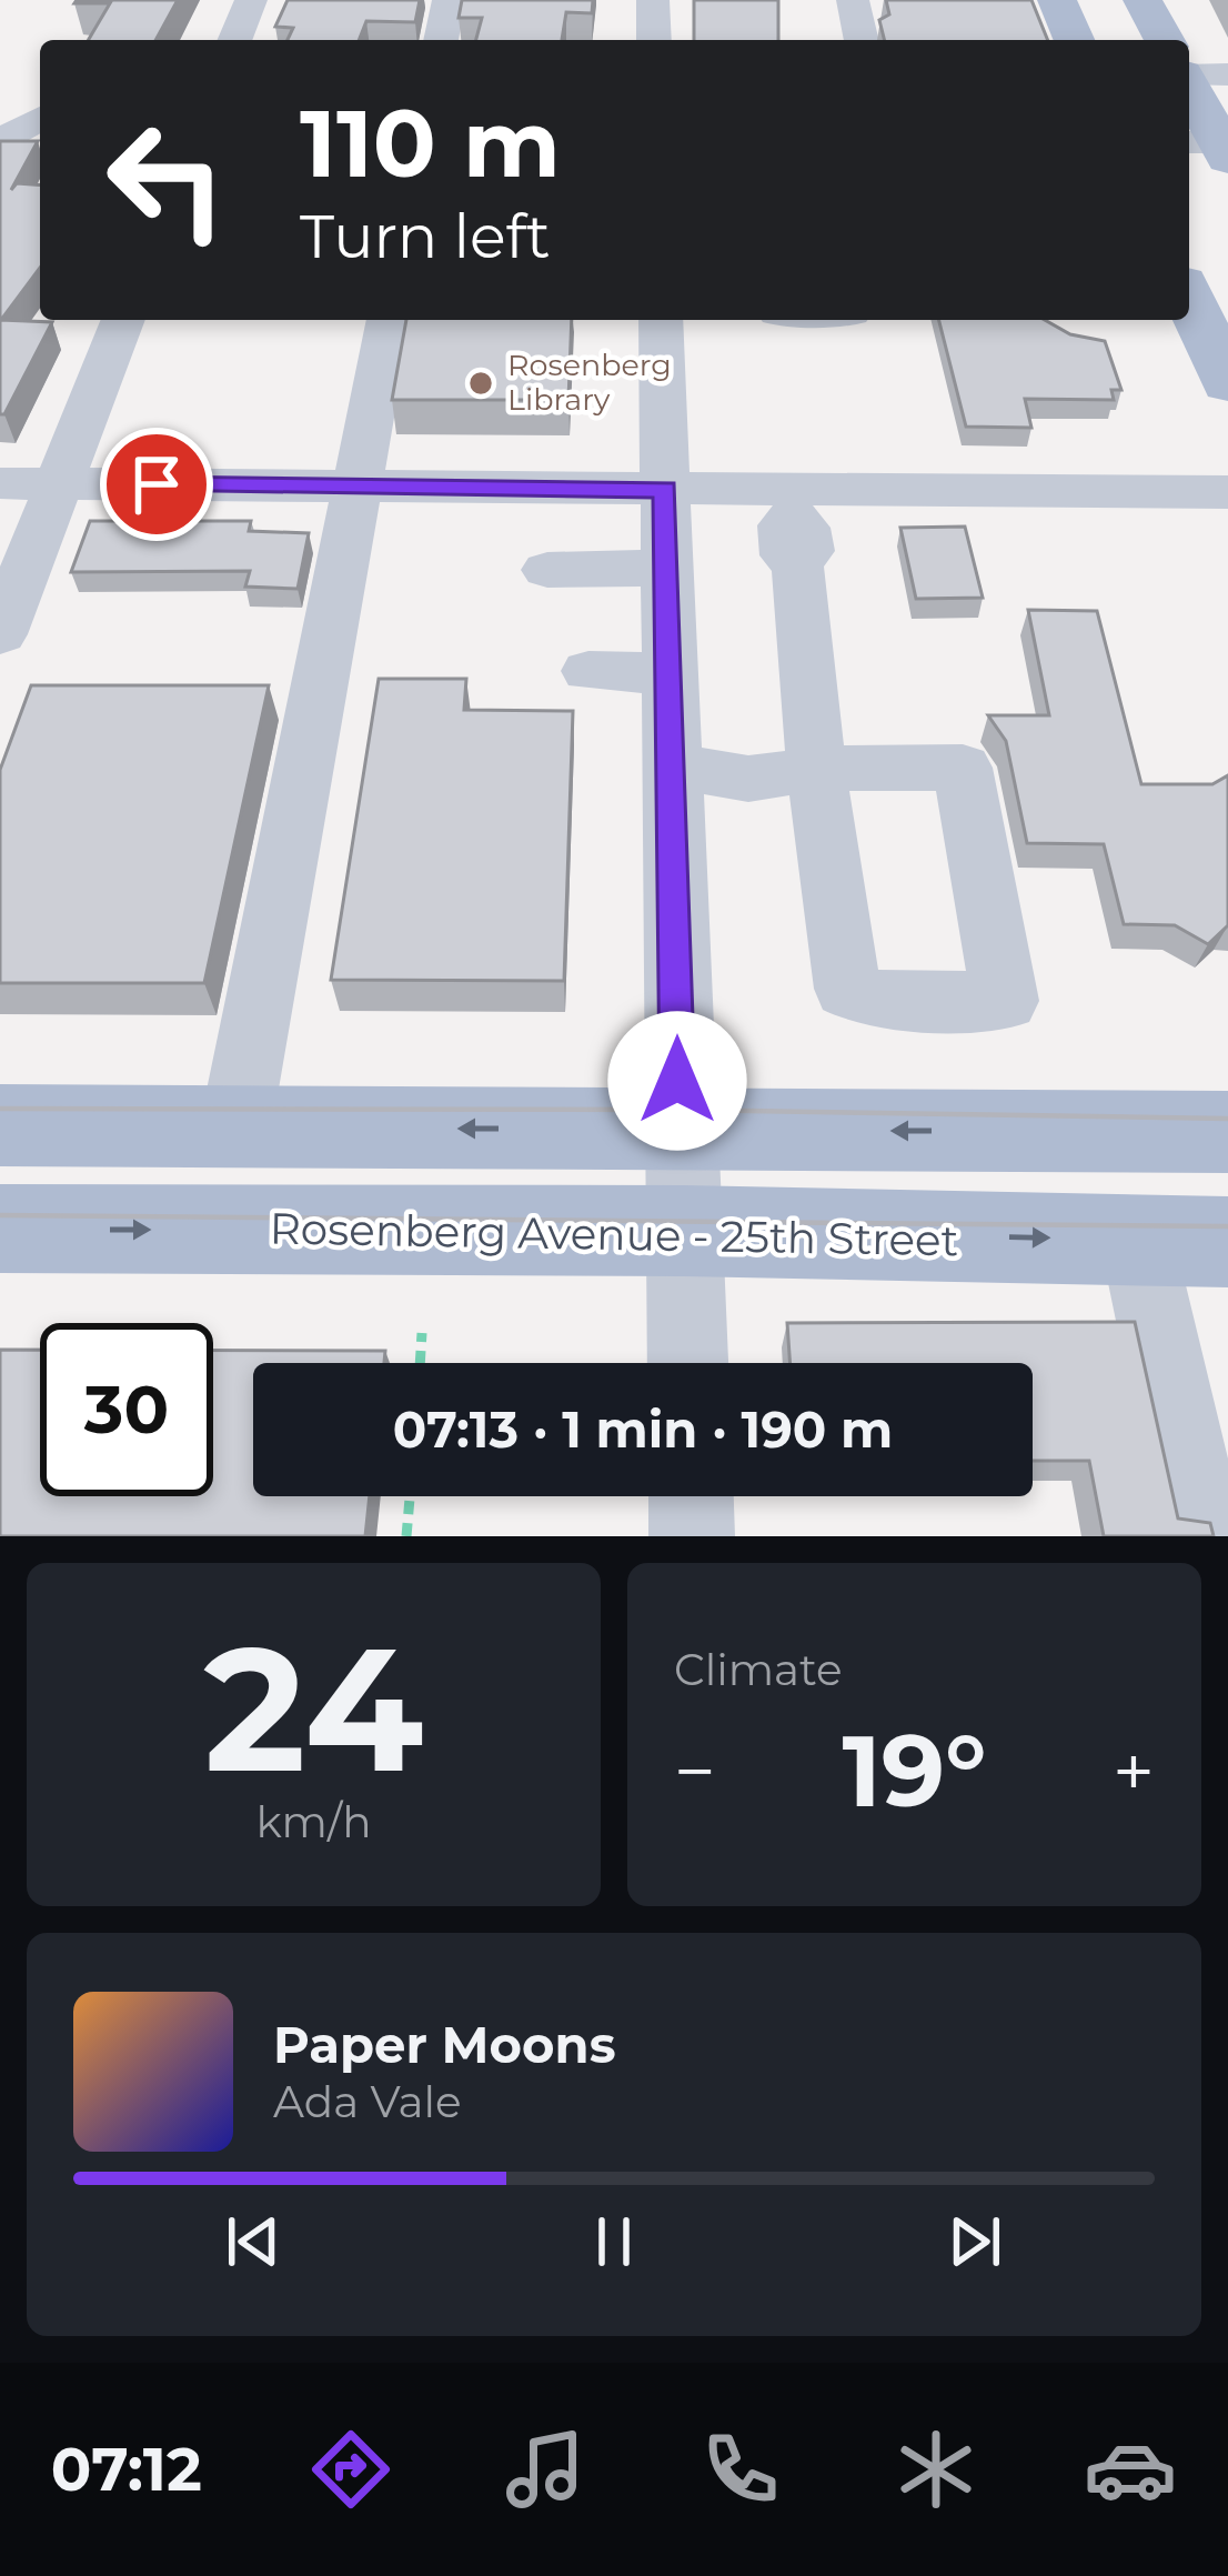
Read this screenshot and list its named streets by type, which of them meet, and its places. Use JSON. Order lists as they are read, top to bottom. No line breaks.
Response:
{"streets":{"main road":["Rosenberg Avenue - 25th Street"]},"places":["Rosenberg Library"],"page":{"turn":["110 m","Turn left"],"limit":"30","trip":"07:13 · 1 min · 190 m","tile":[["24","km/h"],"Climate"],"heat":["−","19°","+"],"song":["Paper Moons","Ada Vale"],"tabs":"07:12"}}
